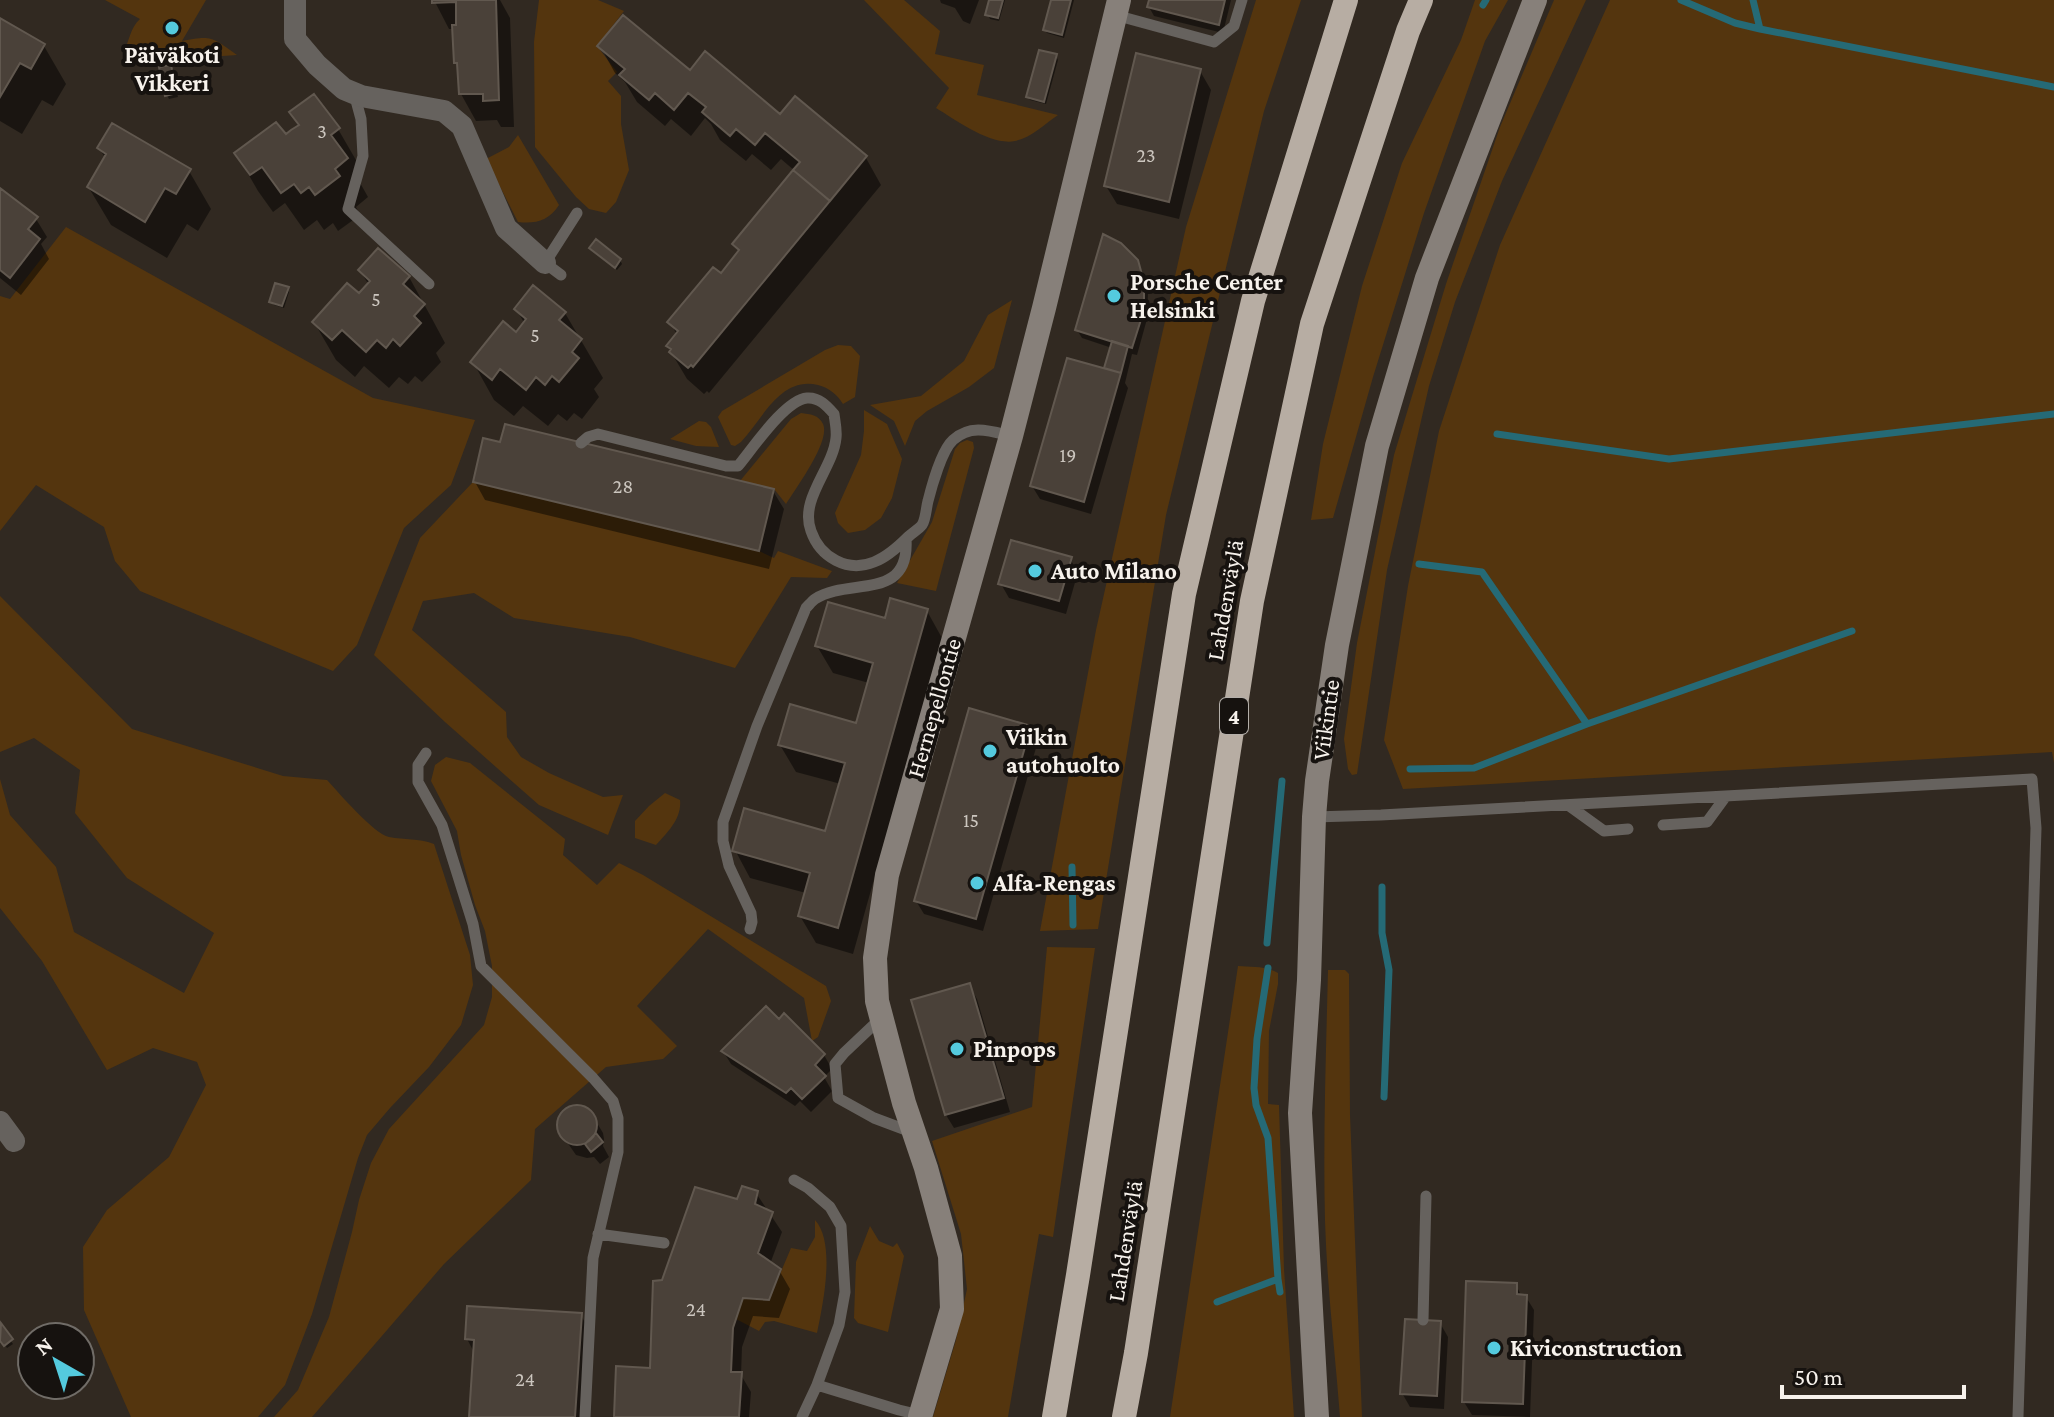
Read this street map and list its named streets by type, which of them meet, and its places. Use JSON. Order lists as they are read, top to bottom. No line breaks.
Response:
{"streets":{"highway":["Lahdenväylä","4"],"main road":["Hernepellontie","Viikintie"]},"places":["Päiväkoti Vikkeri","Porsche Center Helsinki","Auto Milano","Viikin autohuolto","Alfa-Rengas","Pinpops","Kiviconstruction"],"house_numbers":["3","23","5","5","19","28","15","24","24"],"scale_bar":"50 m","north":"top left"}
